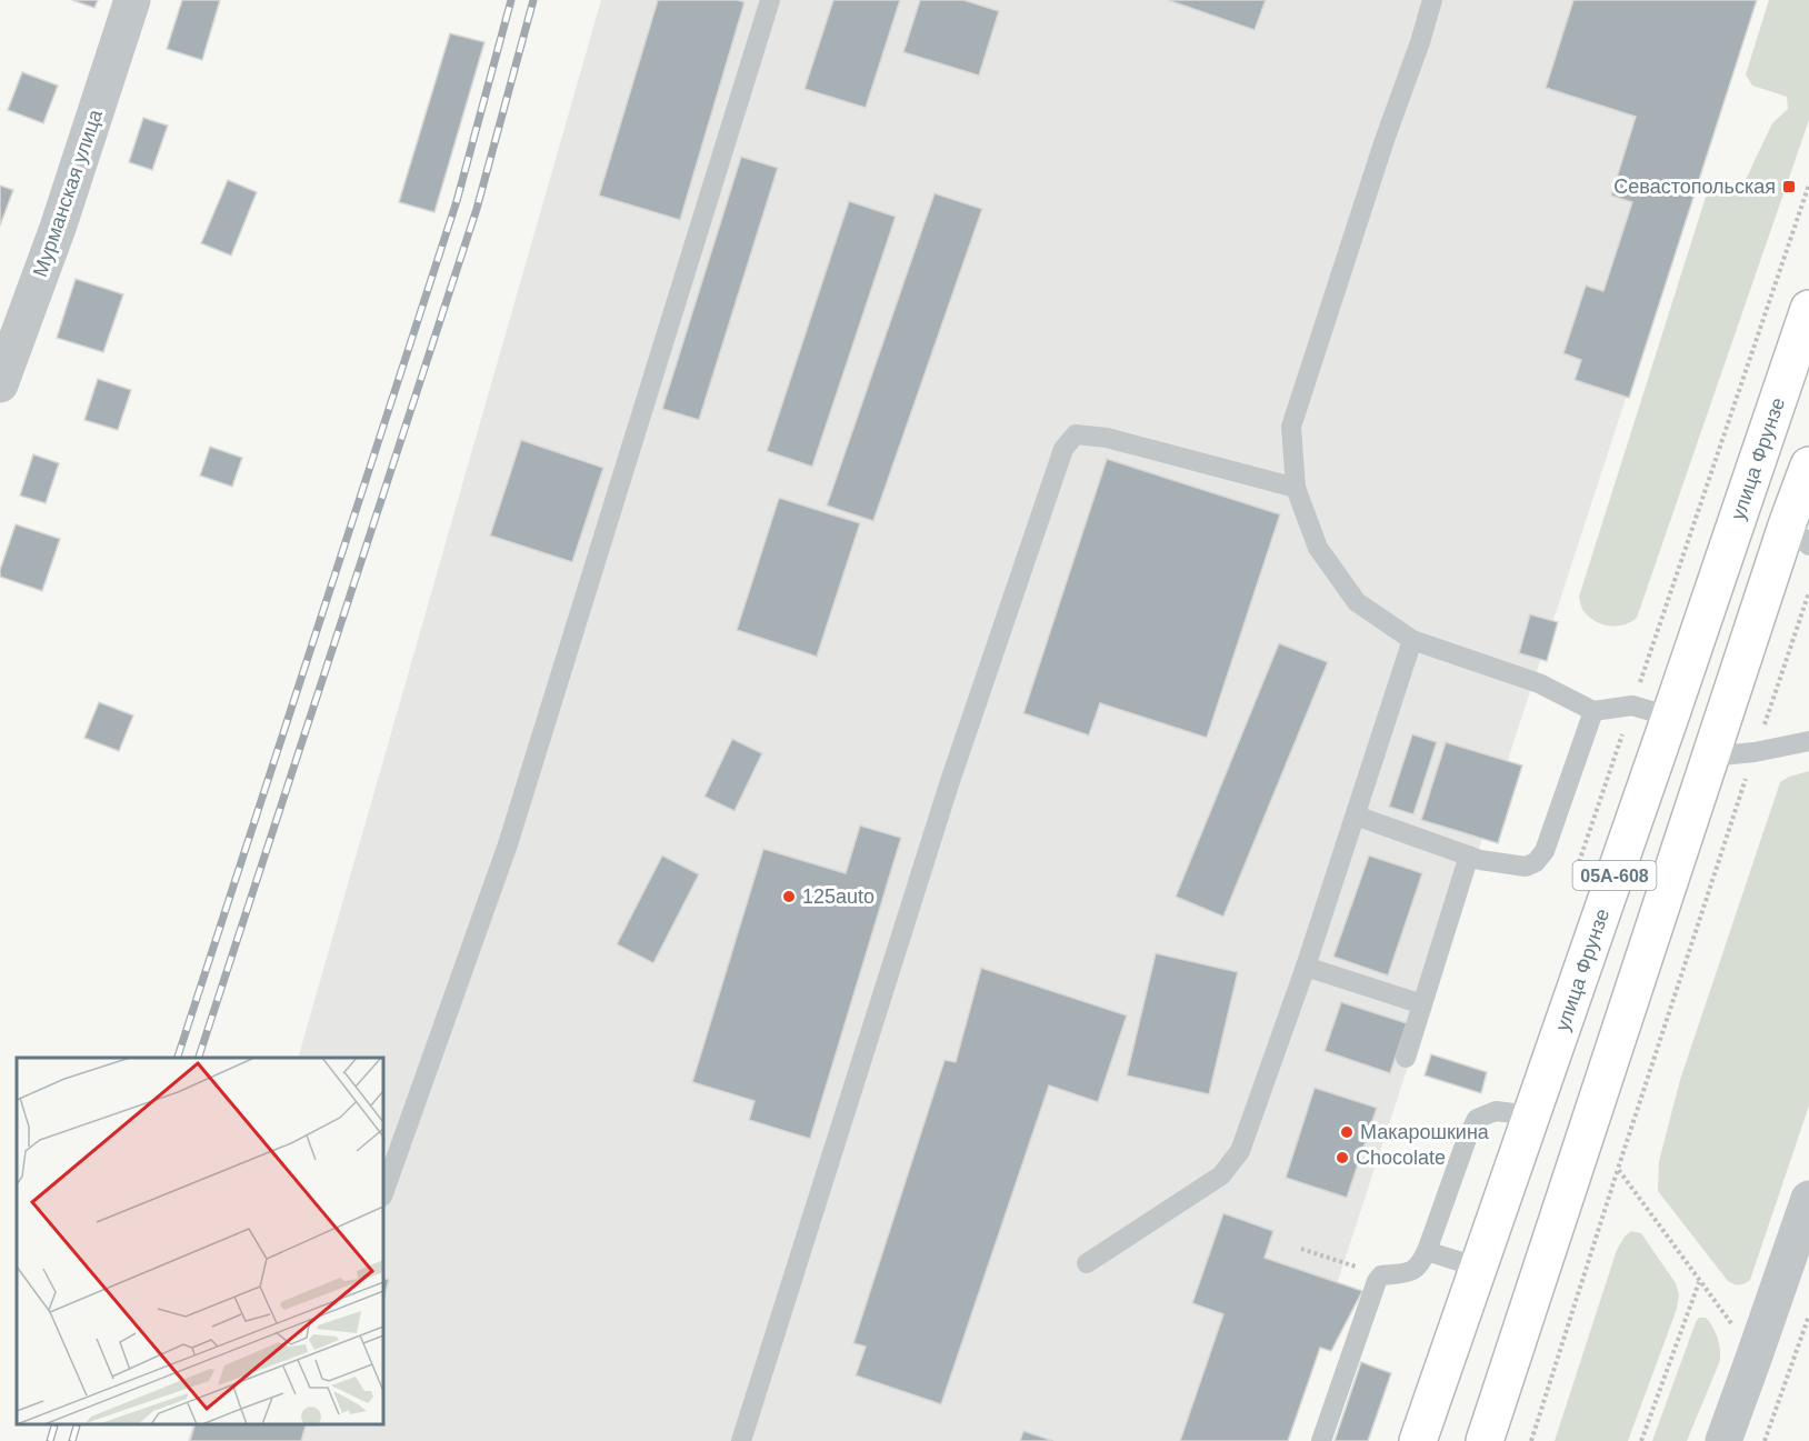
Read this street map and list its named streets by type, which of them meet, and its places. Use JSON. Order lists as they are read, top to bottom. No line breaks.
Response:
{"streets":{"main road":["улица Фрунзе","05А-608"],"street":["Мурманская улица"]},"places":{"transit":["Севастопольская"],"other":["125auto","Макарошкина","Chocolate"]}}
